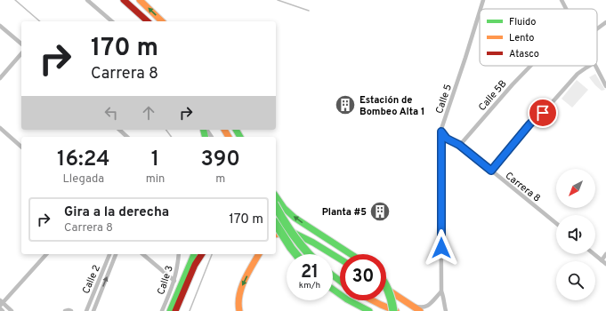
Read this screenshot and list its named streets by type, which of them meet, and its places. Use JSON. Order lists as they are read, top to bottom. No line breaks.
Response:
{"streets":{"street":["Calle 5B","Calle 5","Carrera 8","Calle 2","Calle 3"]},"crossings":[["Calle 5B","Carrera 8"],["Calle 5","Carrera 8"]],"places":{"building":["Estación de Bombeo Alta 1","Planta #5"]},"legend":["Fluido","Lento","Atasco"],"north":"bottom left","page":{"turn":["170 m","Carrera 8"],"eta":["16:24","Llegada","1","min","390","m"],"list":[{"name":"Gira a la derecha","note":"Carrera 8","value":"170 m"}],"speed":"21 km/h","limit":"30"}}
